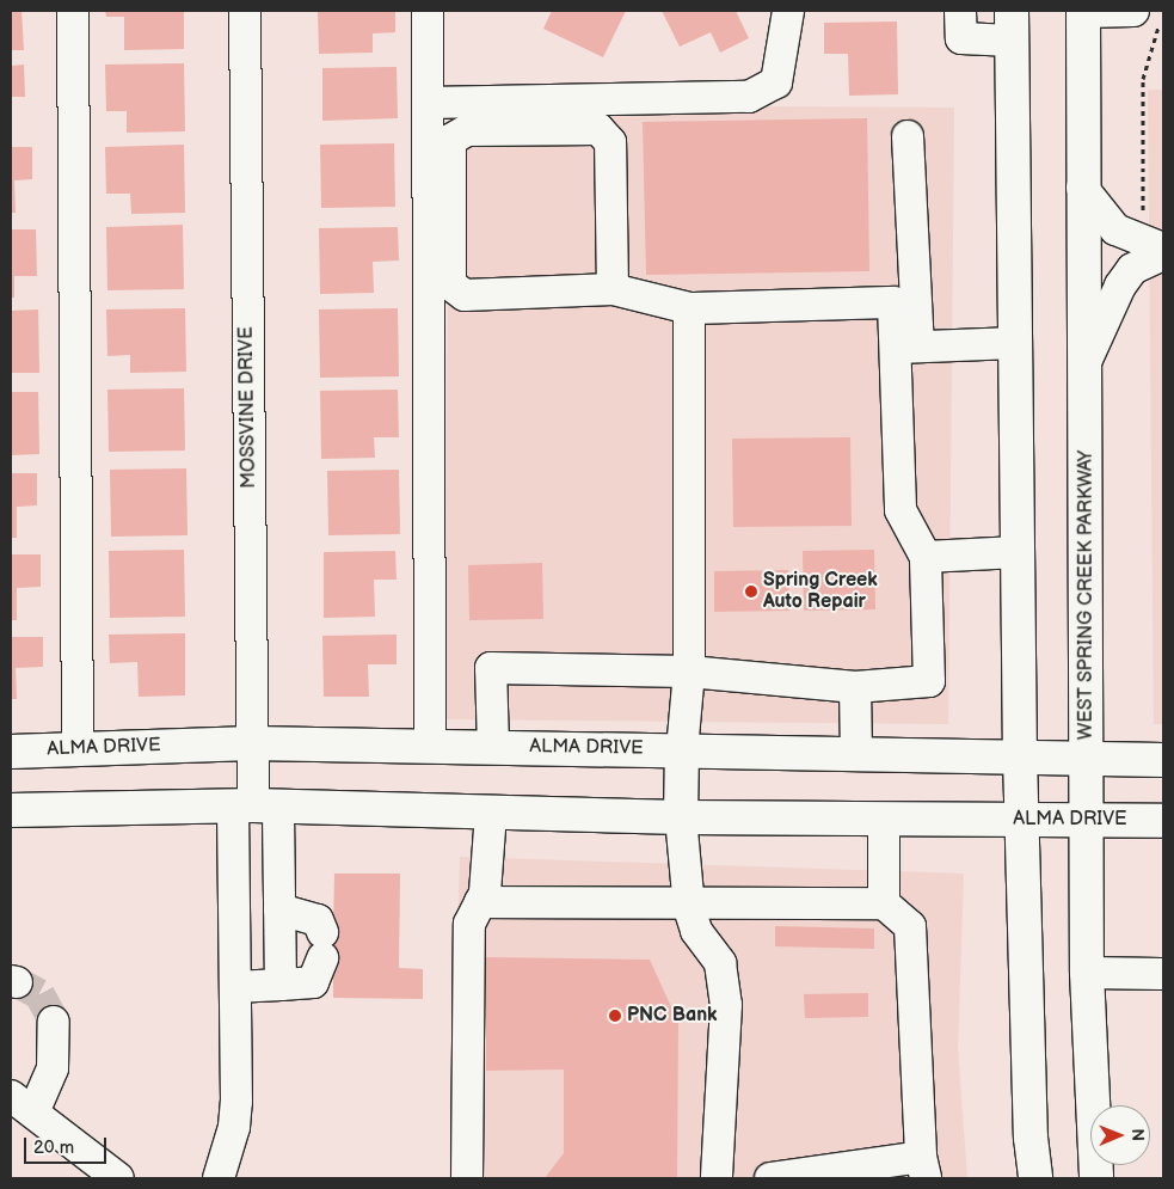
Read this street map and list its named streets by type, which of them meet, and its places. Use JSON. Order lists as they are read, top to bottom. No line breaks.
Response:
{"streets":{"main road":["WEST SPRING CREEK PARKWAY","ALMA DRIVE"],"street":["MOSSVINE DRIVE"]},"crossings":[["MOSSVINE DRIVE","ALMA DRIVE"],["WEST SPRING CREEK PARKWAY","ALMA DRIVE"]],"places":["Spring Creek Auto Repair","PNC Bank"],"scale_bar":"20 m","north":"right"}
